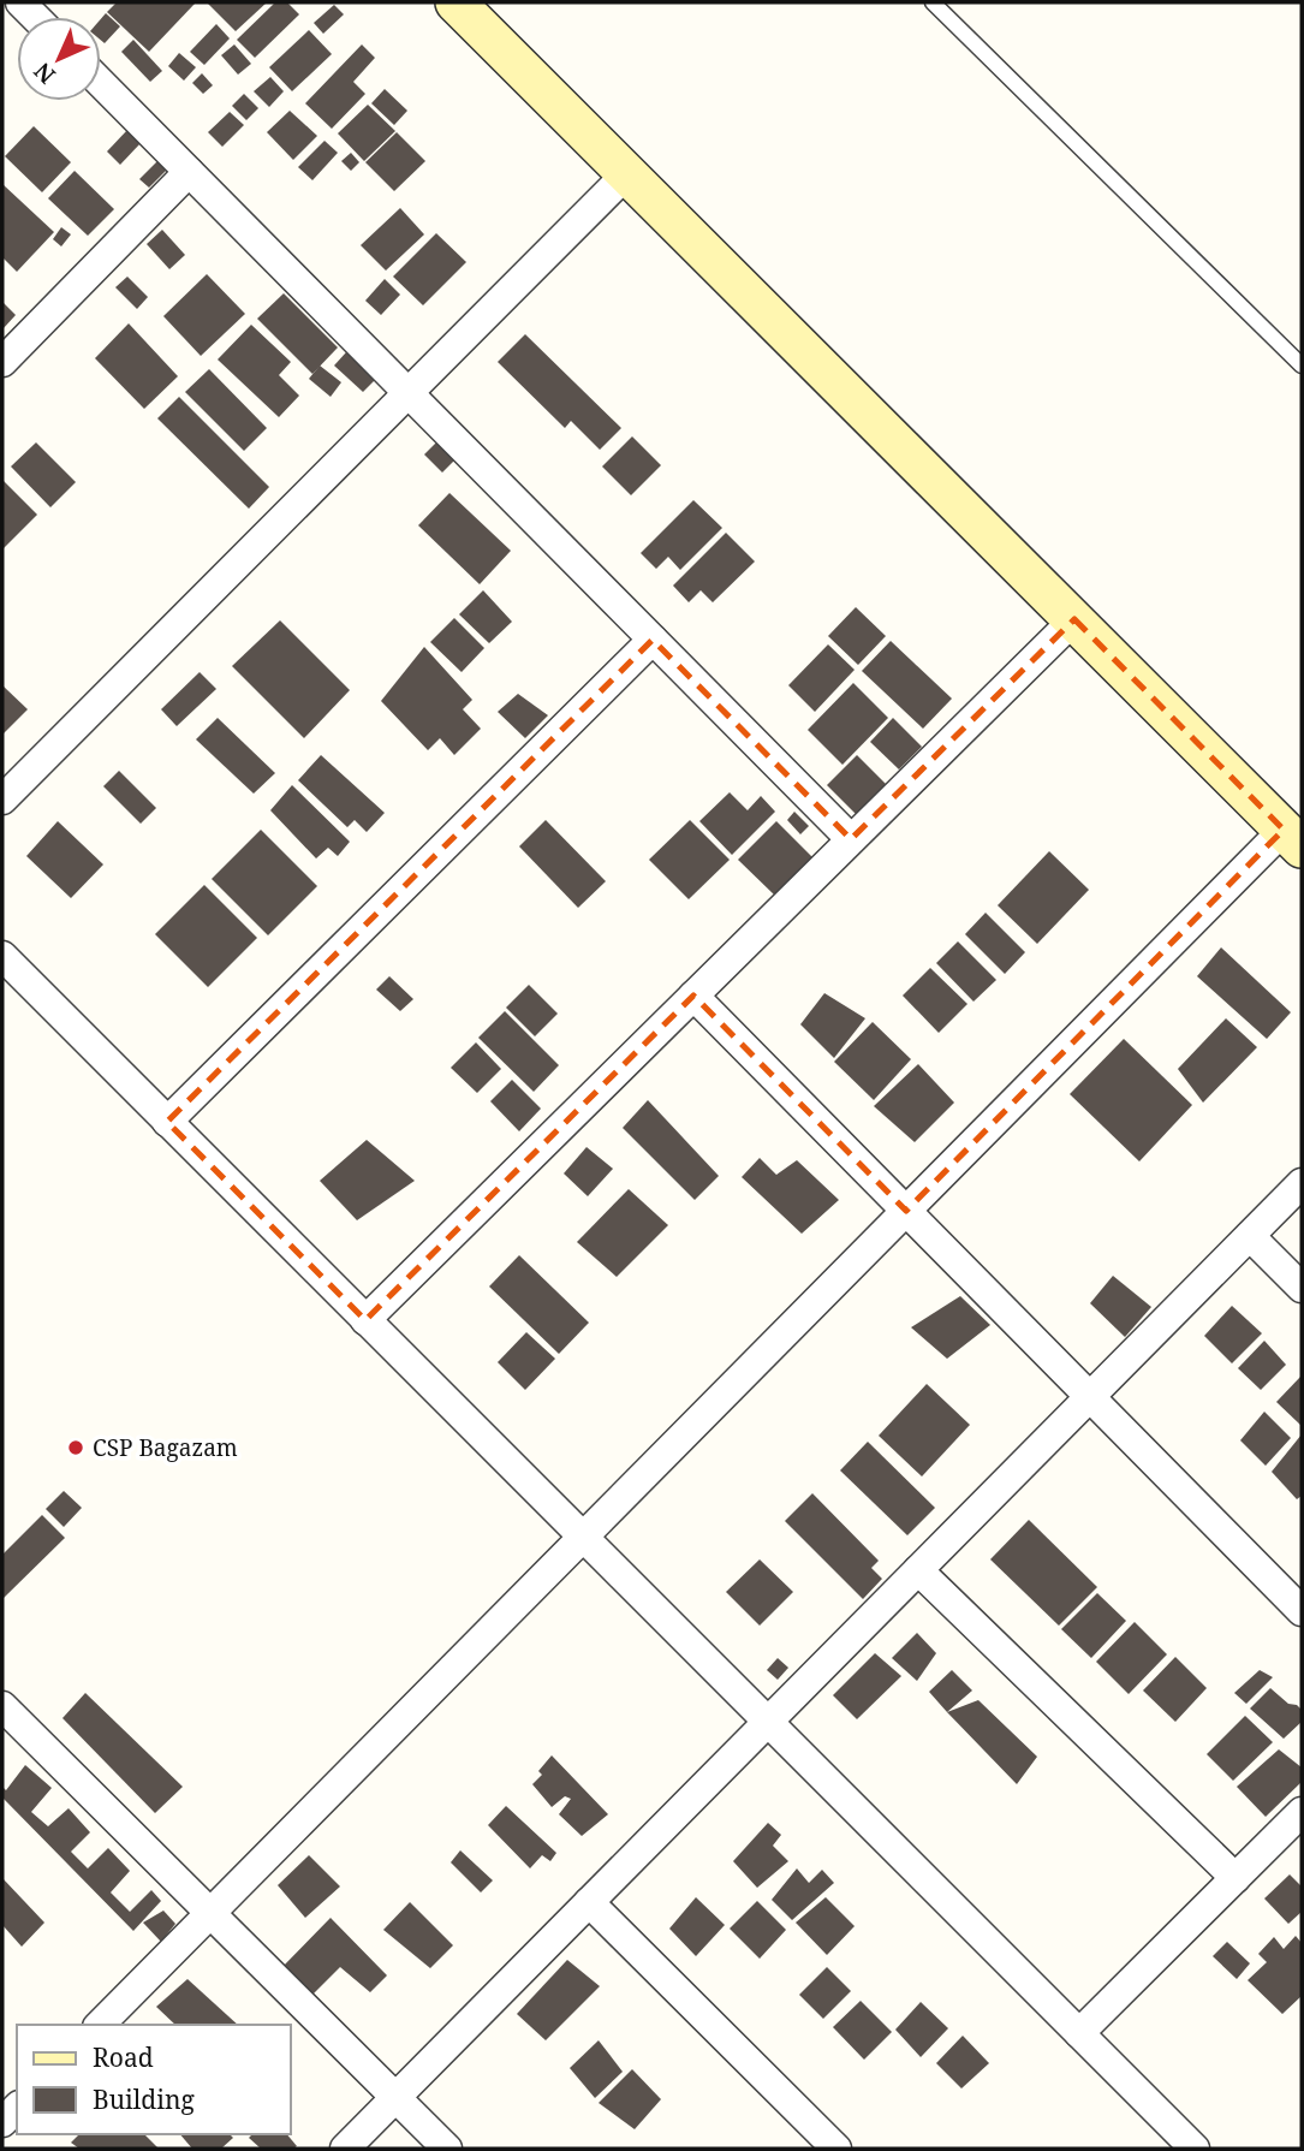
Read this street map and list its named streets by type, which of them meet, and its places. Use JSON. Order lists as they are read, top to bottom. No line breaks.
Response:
{"places":["CSP Bagazam"],"legend":["Road","Building"],"north":"bottom left"}
